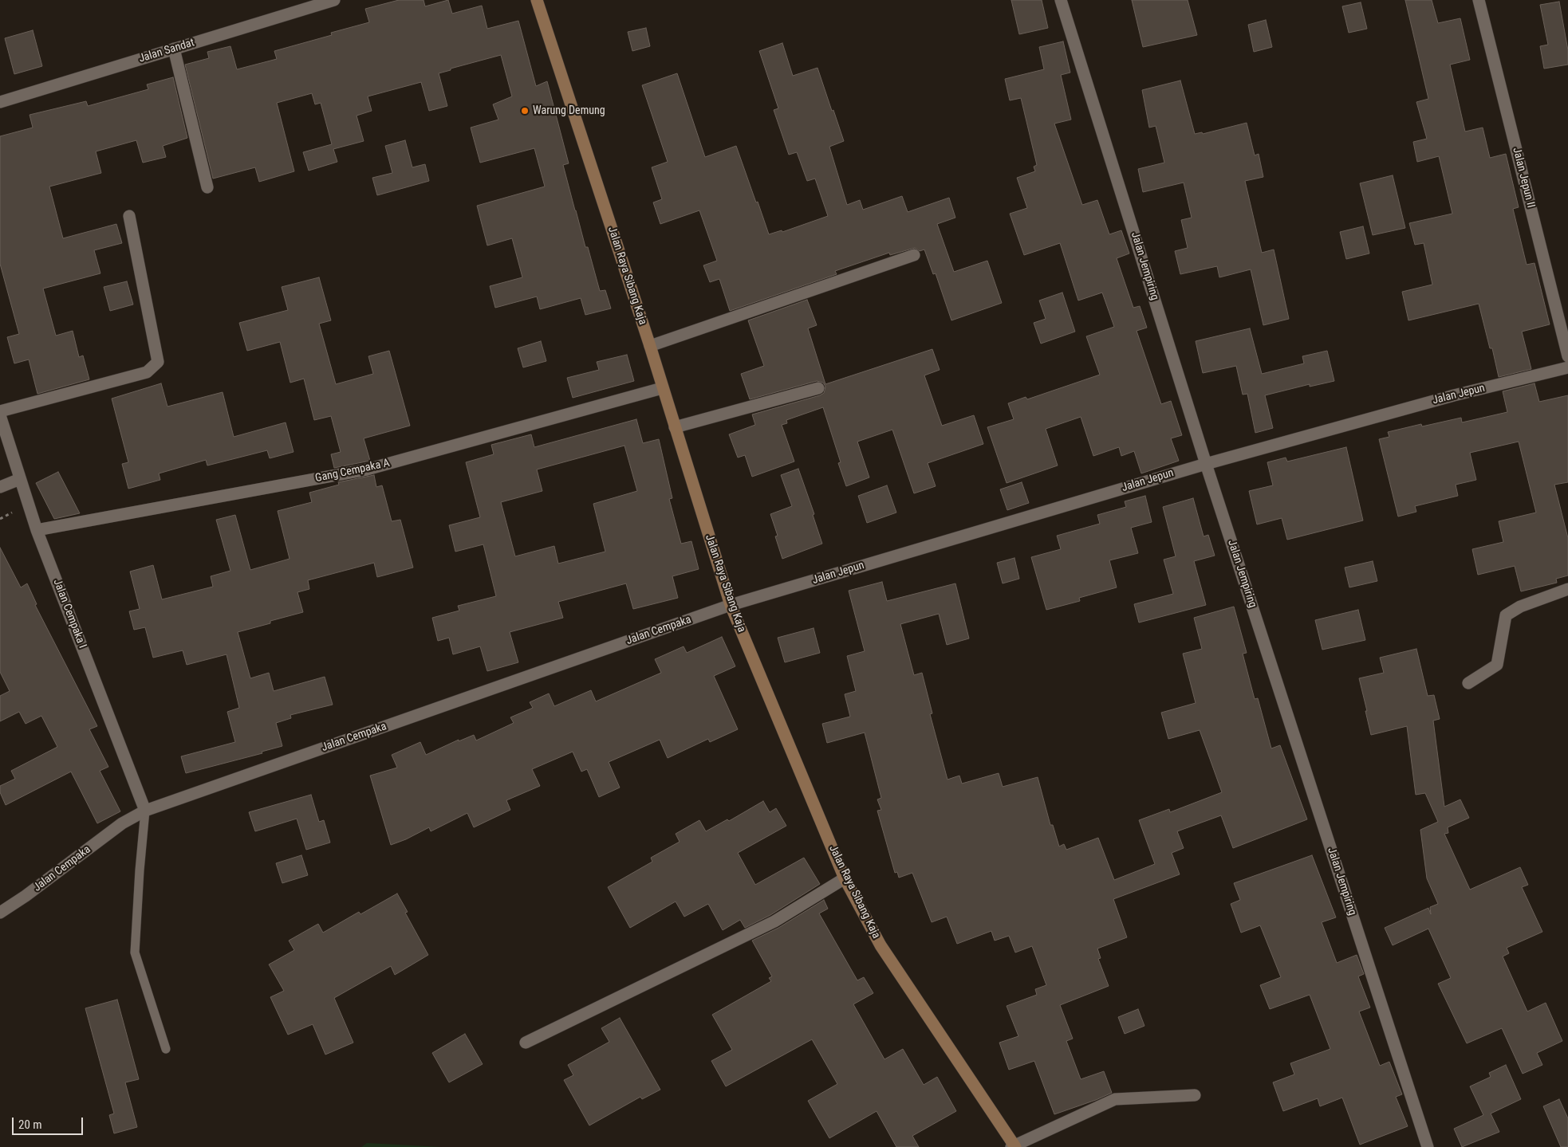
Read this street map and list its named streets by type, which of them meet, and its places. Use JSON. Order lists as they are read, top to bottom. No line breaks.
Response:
{"streets":{"main road":["Jalan Raya Sibang Kaja"],"street":["Jalan Sandat","Jalan Jepun II","Jalan Jempiring","Jalan Jepun","Gang Cempaka A","Jalan Cempaka I","Jalan Cempaka"]},"crossings":[["Jalan Jempiring","Jalan Jepun"],["Jalan Raya Sibang Kaja","Jalan Jepun"],["Jalan Raya Sibang Kaja","Gang Cempaka A"],["Jalan Raya Sibang Kaja","Jalan Cempaka"],["Jalan Jepun","Jalan Cempaka"],["Gang Cempaka A","Jalan Cempaka I"],["Jalan Cempaka I","Jalan Cempaka"]],"places":["Warung Demung"],"scale_bar":"20 m"}
